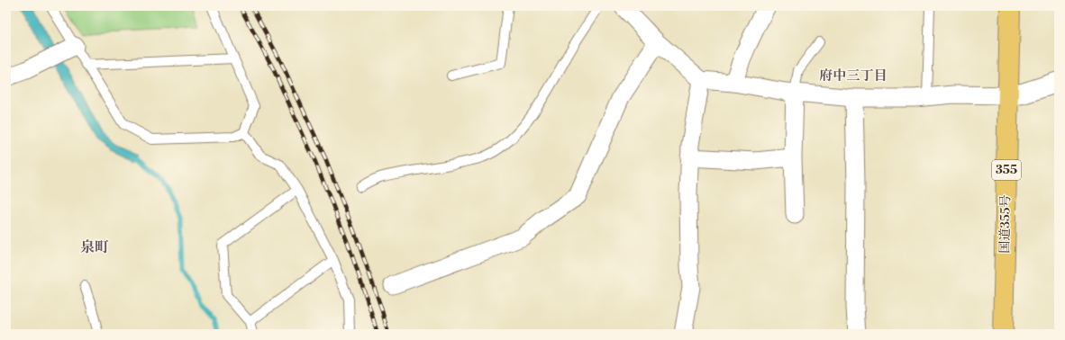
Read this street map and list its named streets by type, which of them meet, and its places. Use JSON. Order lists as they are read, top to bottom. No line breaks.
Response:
{"streets":{"highway":["355","国道355号"]},"districts":["府中三丁目","泉町"]}
